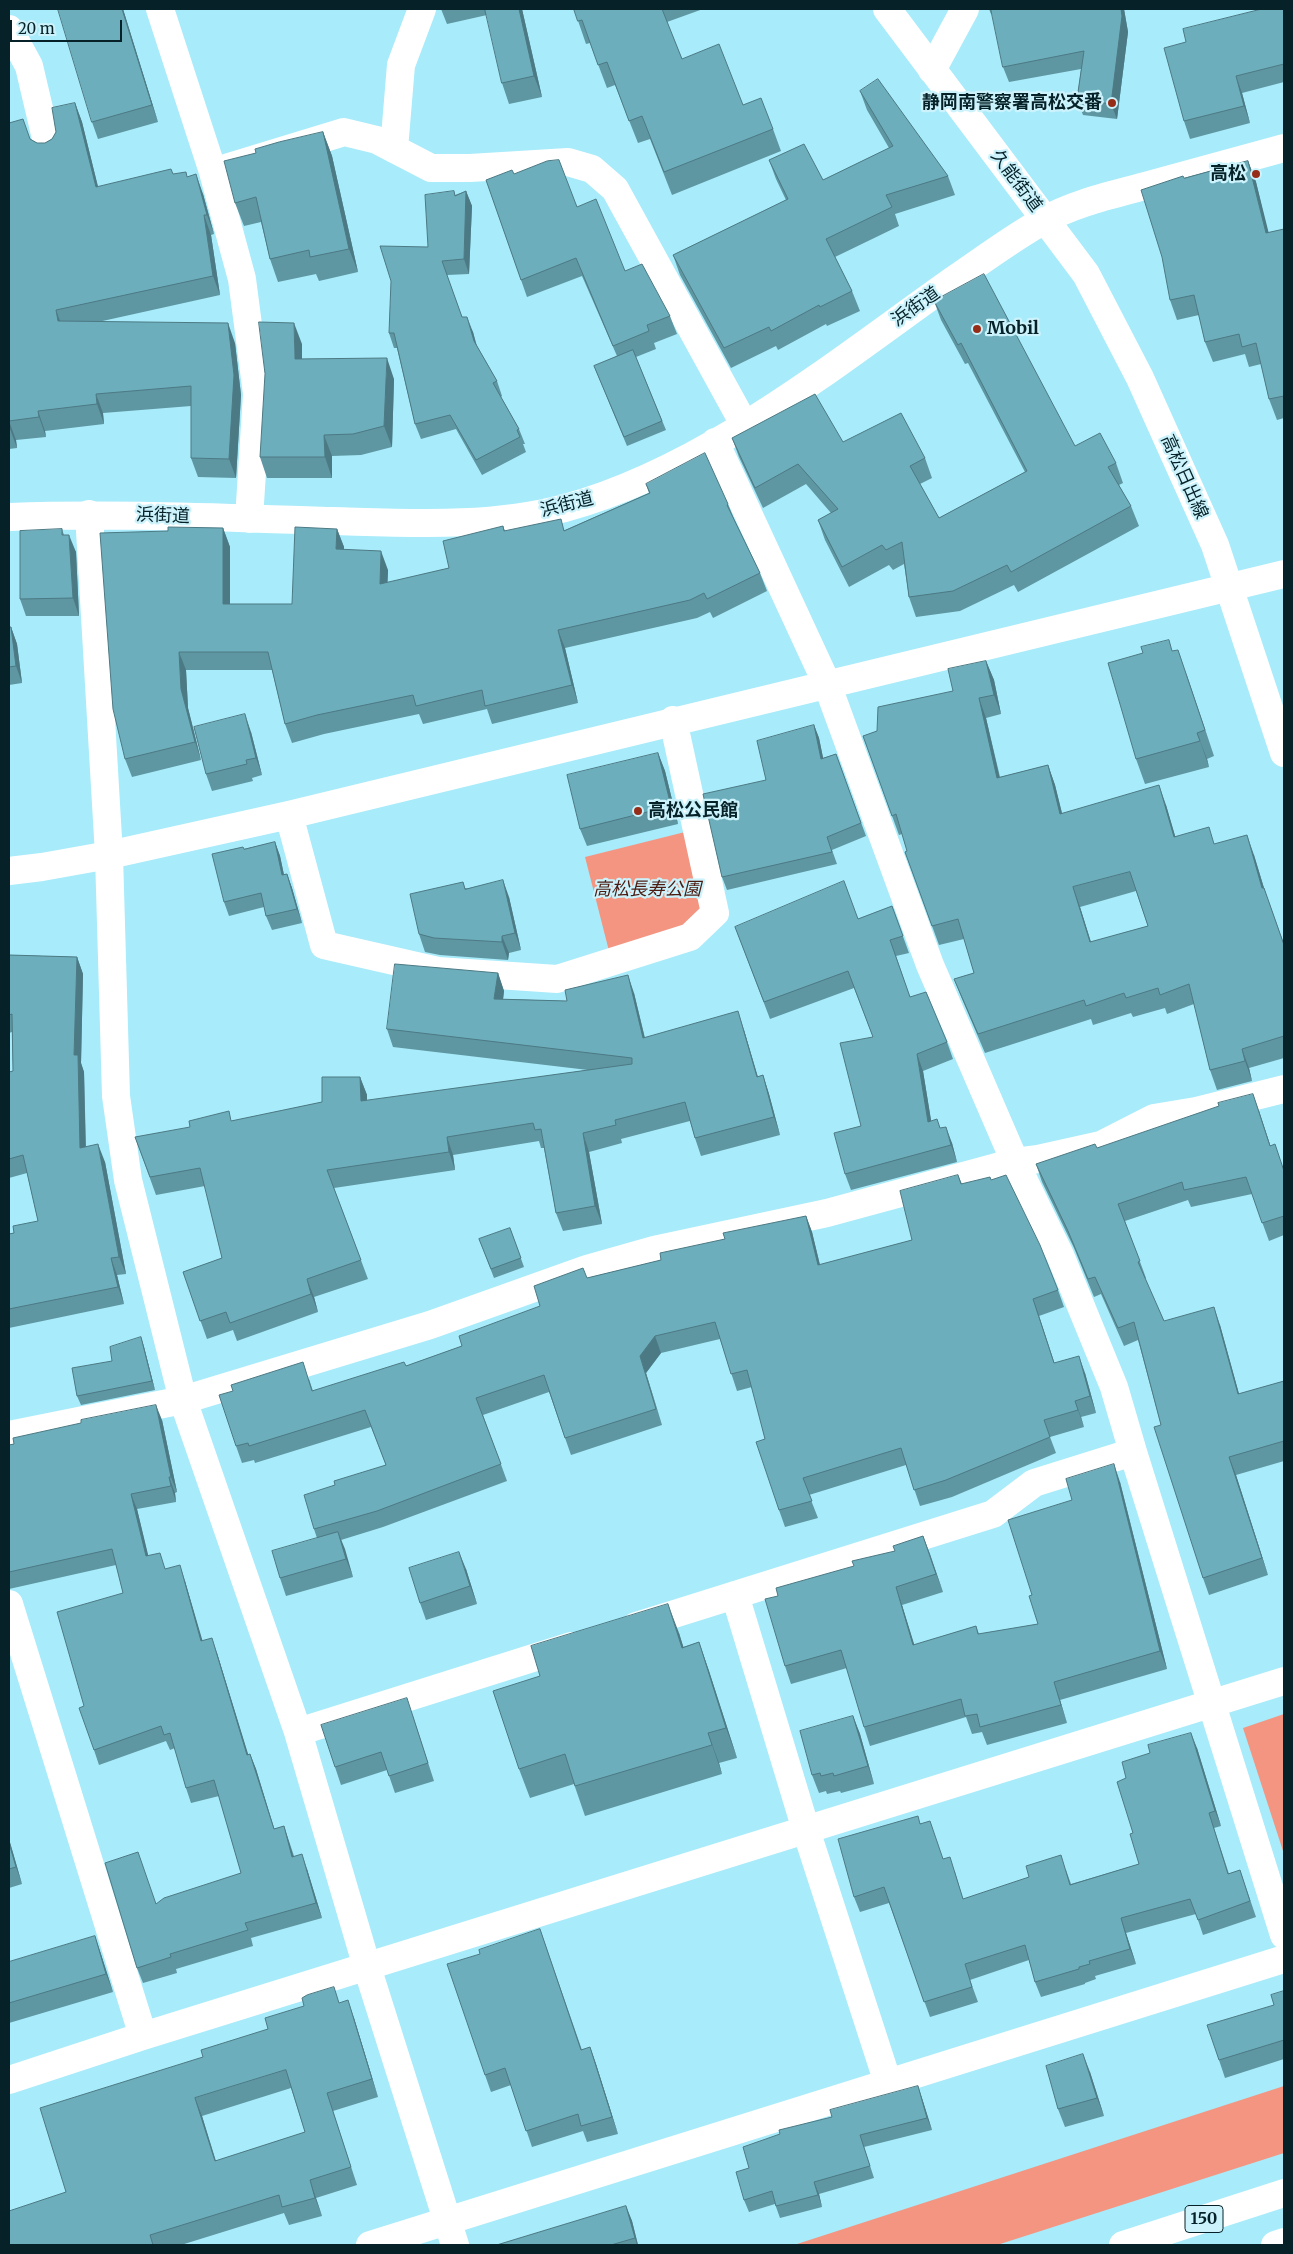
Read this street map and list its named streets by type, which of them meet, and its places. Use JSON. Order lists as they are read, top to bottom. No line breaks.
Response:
{"streets":{"main road":["久能街道","浜街道","高松日出線","150"]},"crossings":[["久能街道","浜街道"],["久能街道","高松日出線"],["浜街道","高松日出線"]],"parks":["高松長寿公園"],"places":["静岡南警察署高松交番","高松","Mobil","高松公民館"],"scale_bar":"20 m"}
